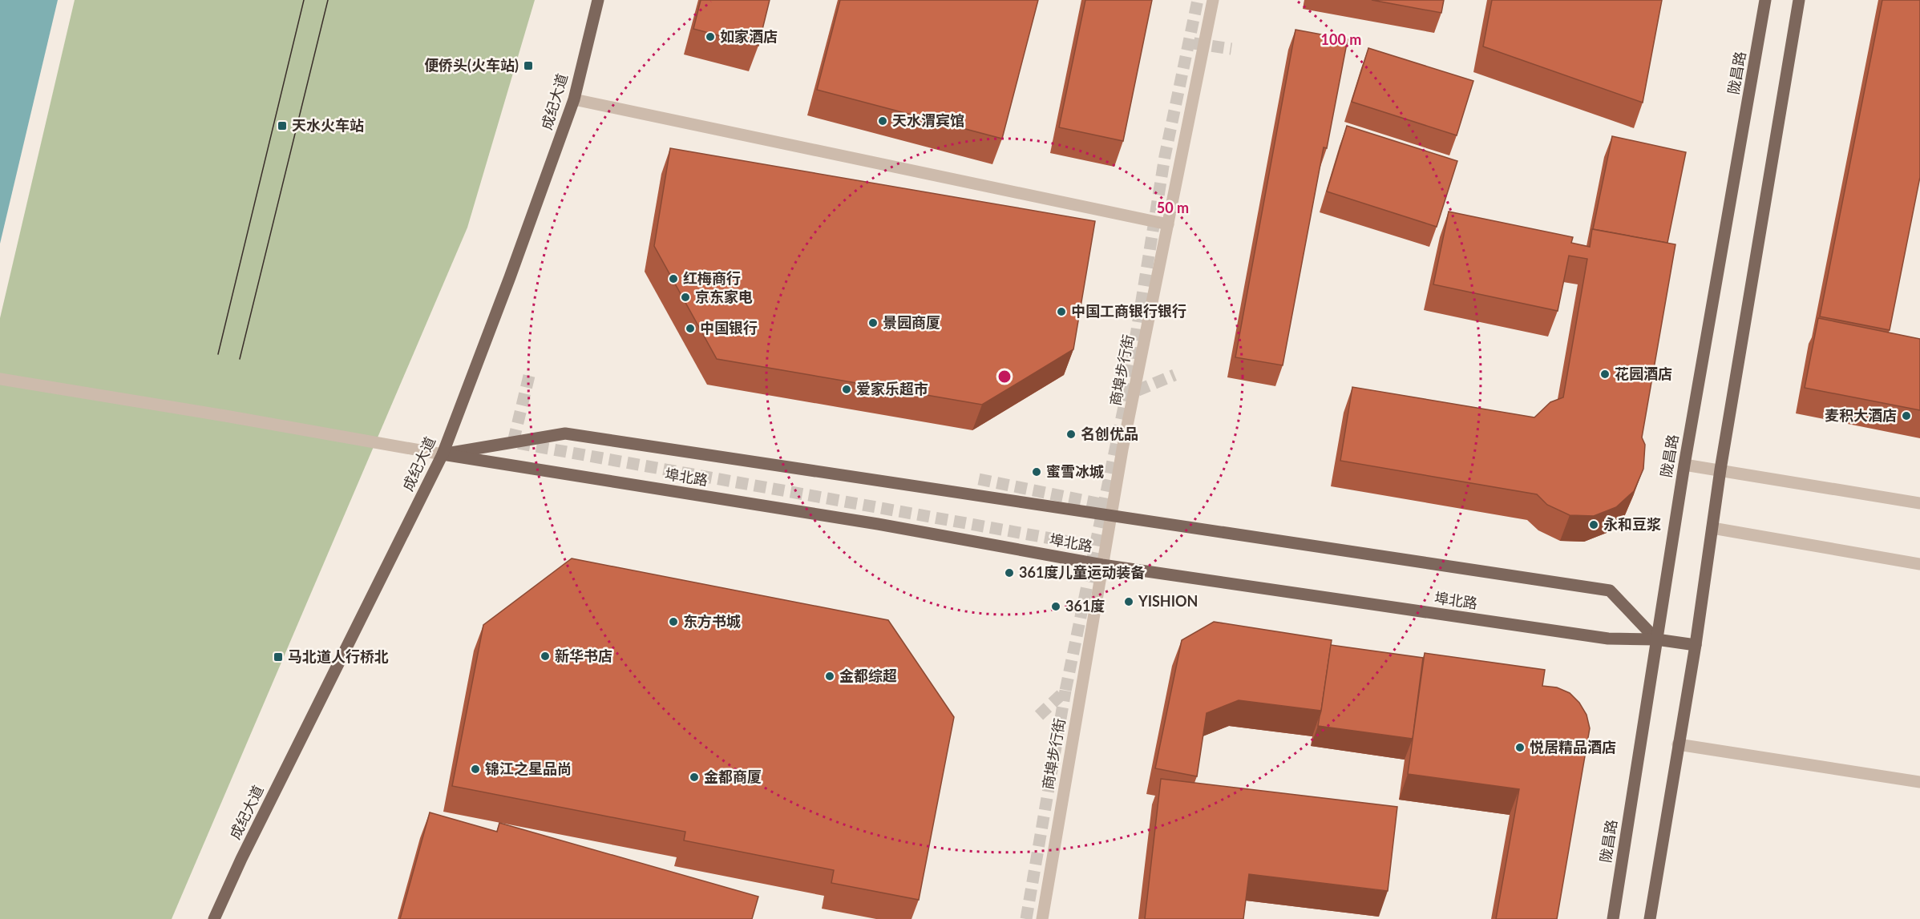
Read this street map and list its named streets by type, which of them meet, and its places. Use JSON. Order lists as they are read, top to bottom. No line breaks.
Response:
{"streets":{"main road":["陇昌路","成纪大道","埠北路"],"street":["商埠步行街"]},"crossings":[["陇昌路","埠北路"],["成纪大道","埠北路"],["商埠步行街","埠北路"]],"places":{"other":["如家酒店","天水渭宾馆","红梅商行","京东家电","中国工商银行银行","景园商厦","中国银行","花园酒店","爱家乐超市","麦积大酒店","名创优品","蜜雪冰城","永和豆浆","361度儿童运动装备","YISHION","361度","东方书城","新华书店","金都综超","悦居精品酒店","锦江之星品尚","金都商厦"],"transit":["便侨头(火车站)","天水火车站","马北道人行桥北"]},"rings":["100 m","50 m"]}
